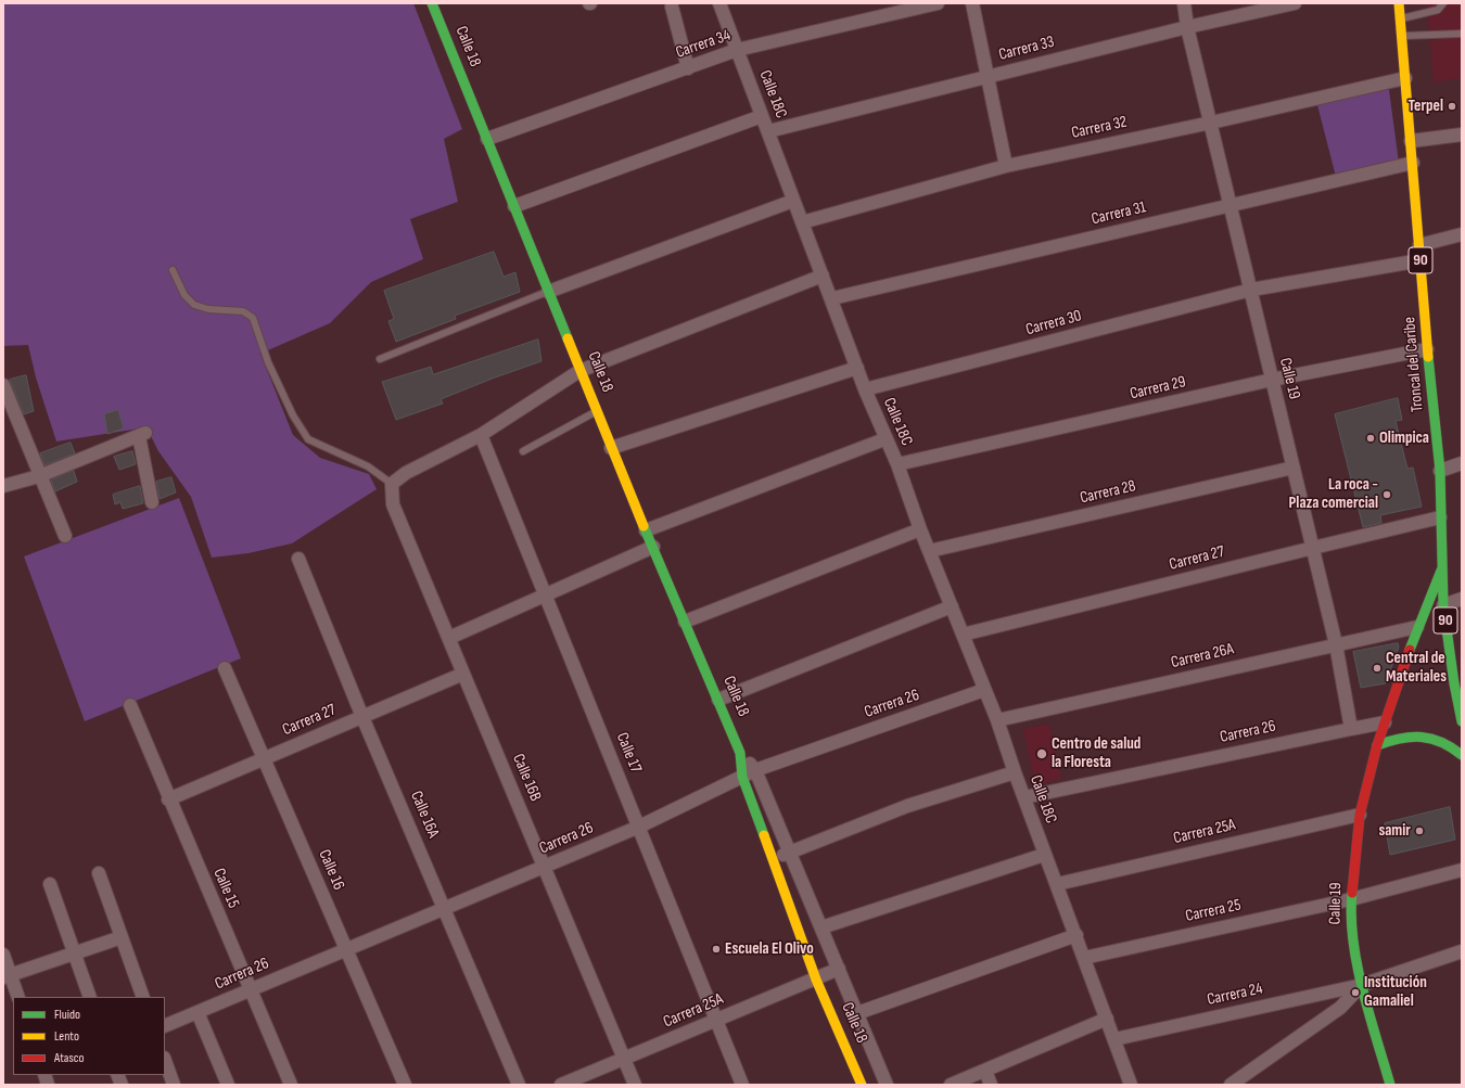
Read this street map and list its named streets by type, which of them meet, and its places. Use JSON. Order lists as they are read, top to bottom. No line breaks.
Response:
{"streets":{"street":["Carrera 34","Calle 18","Carrera 33","Calle 18C","Carrera 32","Carrera 31","90","Carrera 30","Troncal del Caribe","Calle 19","Carrera 29","Carrera 28","Carrera 27","Carrera 26A","Carrera 26","Calle 17","Calle 16B","Calle 16A","Carrera 25A","Calle 16","Calle 15","Carrera 25","Carrera 24"]},"crossings":[["Carrera 34","Calle 18"],["Carrera 34","Calle 18C"],["Calle 18","Calle 18C"],["Calle 18","Carrera 26"],["Calle 18","Carrera 25A"],["Carrera 33","Calle 18C"],["Carrera 33","Calle 19"],["Calle 18C","Carrera 32"],["Calle 18C","Carrera 31"],["Calle 18C","Carrera 30"],["Calle 18C","Carrera 29"],["Calle 18C","Carrera 28"],["Calle 18C","Carrera 27"],["Calle 18C","Carrera 26A"],["Calle 18C","Carrera 26"],["Calle 18C","Carrera 25A"],["Calle 18C","Carrera 25"],["Calle 18C","Carrera 24"],["Carrera 32","Troncal del Caribe"],["Carrera 32","Calle 19"],["Carrera 31","Troncal del Caribe"],["Carrera 31","Calle 19"],["Carrera 30","Troncal del Caribe"],["Carrera 30","Calle 19"],["Troncal del Caribe","Calle 19"],["Troncal del Caribe","Carrera 29"],["Troncal del Caribe","Carrera 27"],["Calle 19","Carrera 29"],["Calle 19","Carrera 28"],["Calle 19","Carrera 27"],["Calle 19","Carrera 26A"],["Calle 19","Carrera 26"],["Calle 19","Carrera 25A"],["Calle 19","Carrera 25"],["Calle 19","Carrera 24"],["Carrera 27","Calle 16B"],["Carrera 27","Calle 16A"],["Carrera 27","Calle 16"],["Carrera 27","Calle 15"],["Carrera 26","Calle 17"],["Carrera 26","Calle 16B"],["Carrera 26","Calle 16A"],["Carrera 26","Calle 16"],["Carrera 26","Calle 15"],["Calle 17","Carrera 25A"],["Calle 16B","Carrera 25A"]],"places":["Terpel","Olimpica","La roca - Plaza comercial","Central de Materiales","Centro de salud la Floresta","samir","Escuela El Olivo","Institución Gamaliel"],"legend":["Fluido","Lento","Atasco"]}
